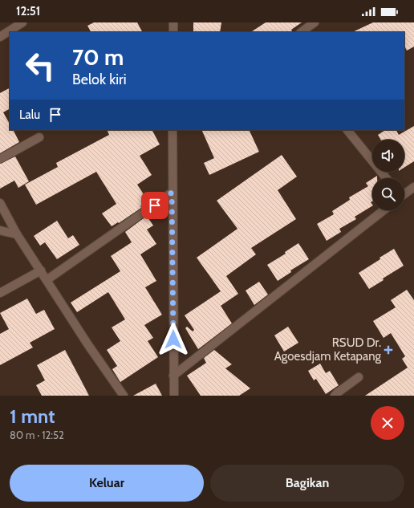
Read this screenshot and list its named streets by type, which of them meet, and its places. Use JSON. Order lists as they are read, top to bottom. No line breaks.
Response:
{"places":{"health":["RSUD Dr. Agoesdjam Ketapang"]},"page":{"status":"12:51","turn":["70 m","Belok kiri"],"then":"Lalu","heading":["1 mnt","80 m · 12:52"],"buttons":["Keluar","Bagikan"]}}
